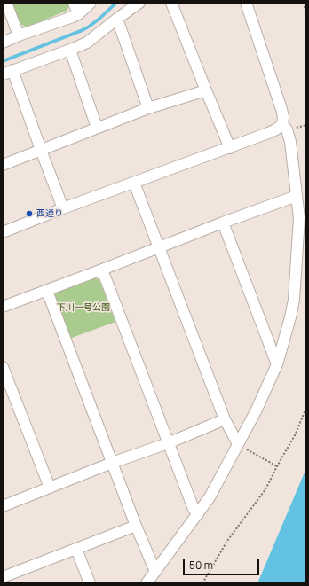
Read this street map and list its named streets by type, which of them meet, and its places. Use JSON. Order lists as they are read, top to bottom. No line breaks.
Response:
{"parks":["下川一号公園"],"places":["西通り"],"scale_bar":"50 m"}
